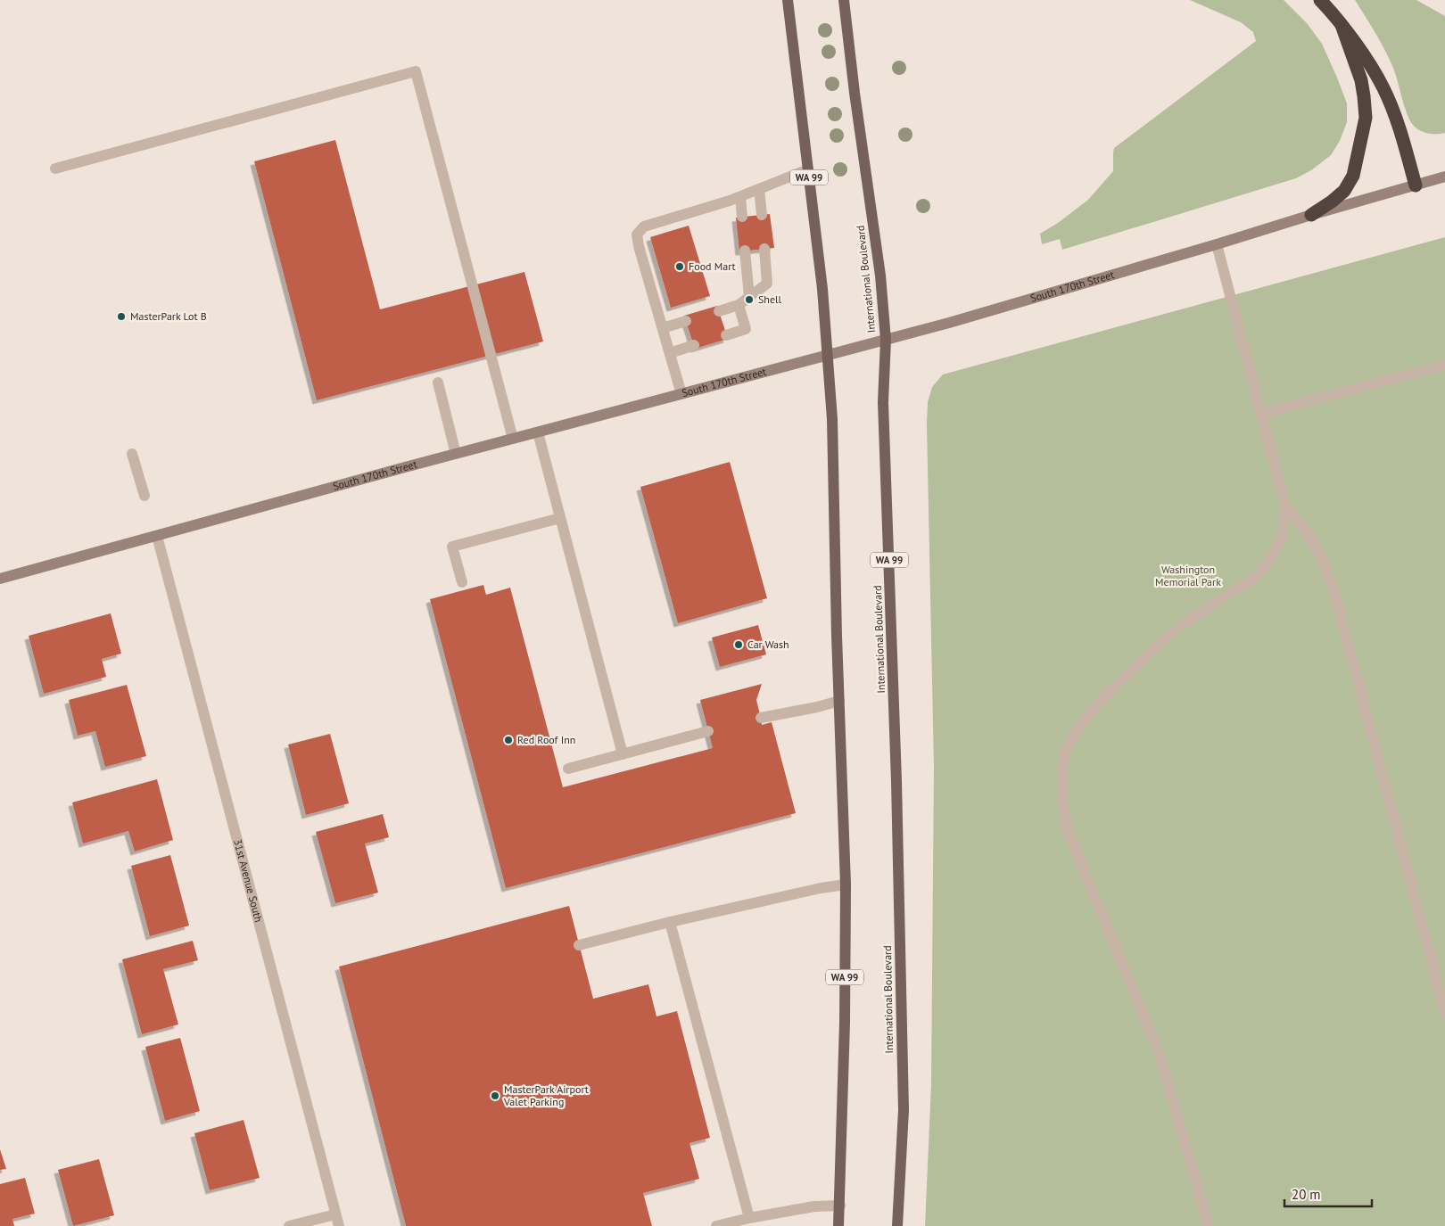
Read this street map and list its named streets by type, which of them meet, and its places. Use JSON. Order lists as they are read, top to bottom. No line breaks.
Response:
{"streets":{"main road":["WA 99","International Boulevard"],"street":["South 170th Street","31st Avenue South"]},"crossings":[["WA 99","South 170th Street"],["International Boulevard","South 170th Street"],["South 170th Street","31st Avenue South"]],"parks":["Washington Memorial Park"],"places":["Food Mart","Shell","MasterPark Lot B","Car Wash","Red Roof Inn","MasterPark Airport Valet Parking"],"scale_bar":"20 m"}
